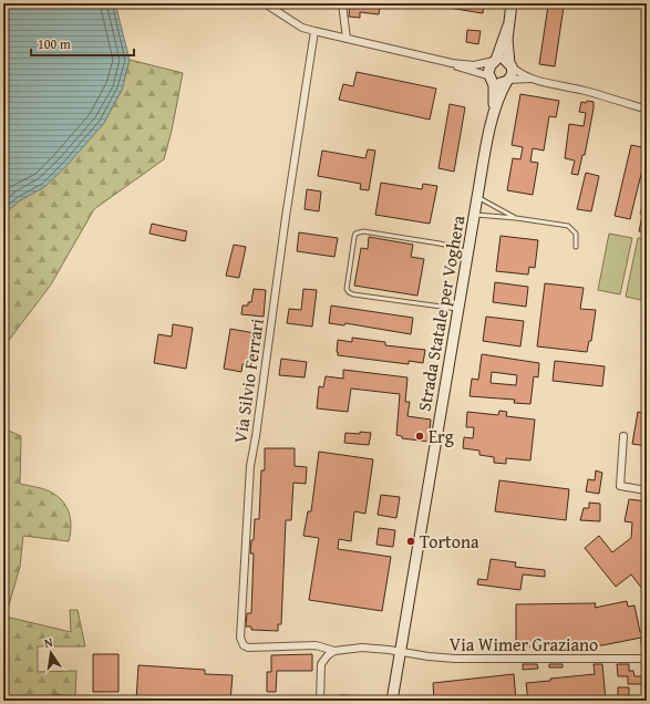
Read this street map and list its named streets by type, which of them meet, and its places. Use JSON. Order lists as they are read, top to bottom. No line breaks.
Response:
{"streets":{"main road":["Strada Statale per Voghera"],"street":["Via Silvio Ferrari","Via Wimer Graziano"]},"crossings":[["Strada Statale per Voghera","Via Wimer Graziano"],["Via Silvio Ferrari","Via Wimer Graziano"]],"places":["Erg","Tortona"],"scale_bar":"100 m","north":"top"}
